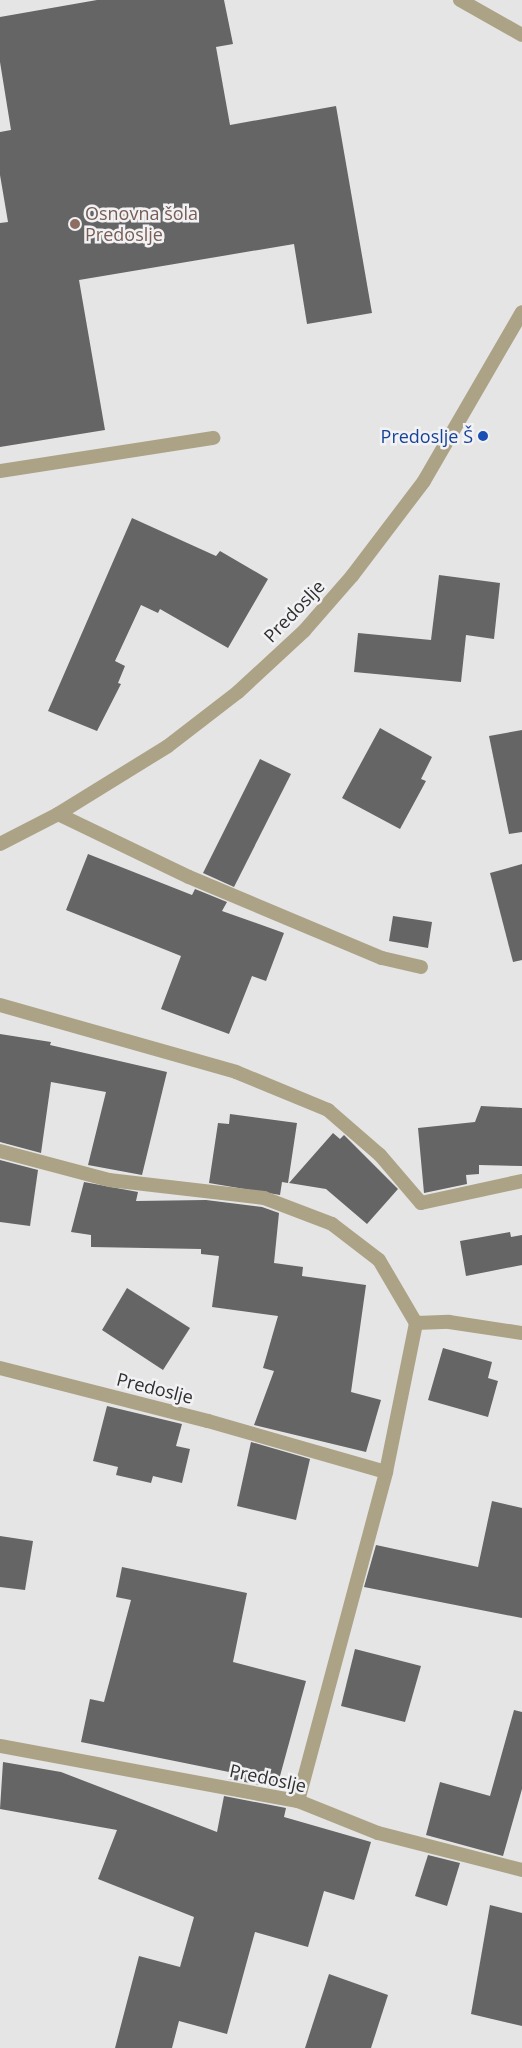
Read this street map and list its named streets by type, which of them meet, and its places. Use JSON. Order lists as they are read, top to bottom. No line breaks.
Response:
{"streets":{"street":["Predoslje"]},"places":["Osnovna šola Predoslje","Predoslje Š"]}
